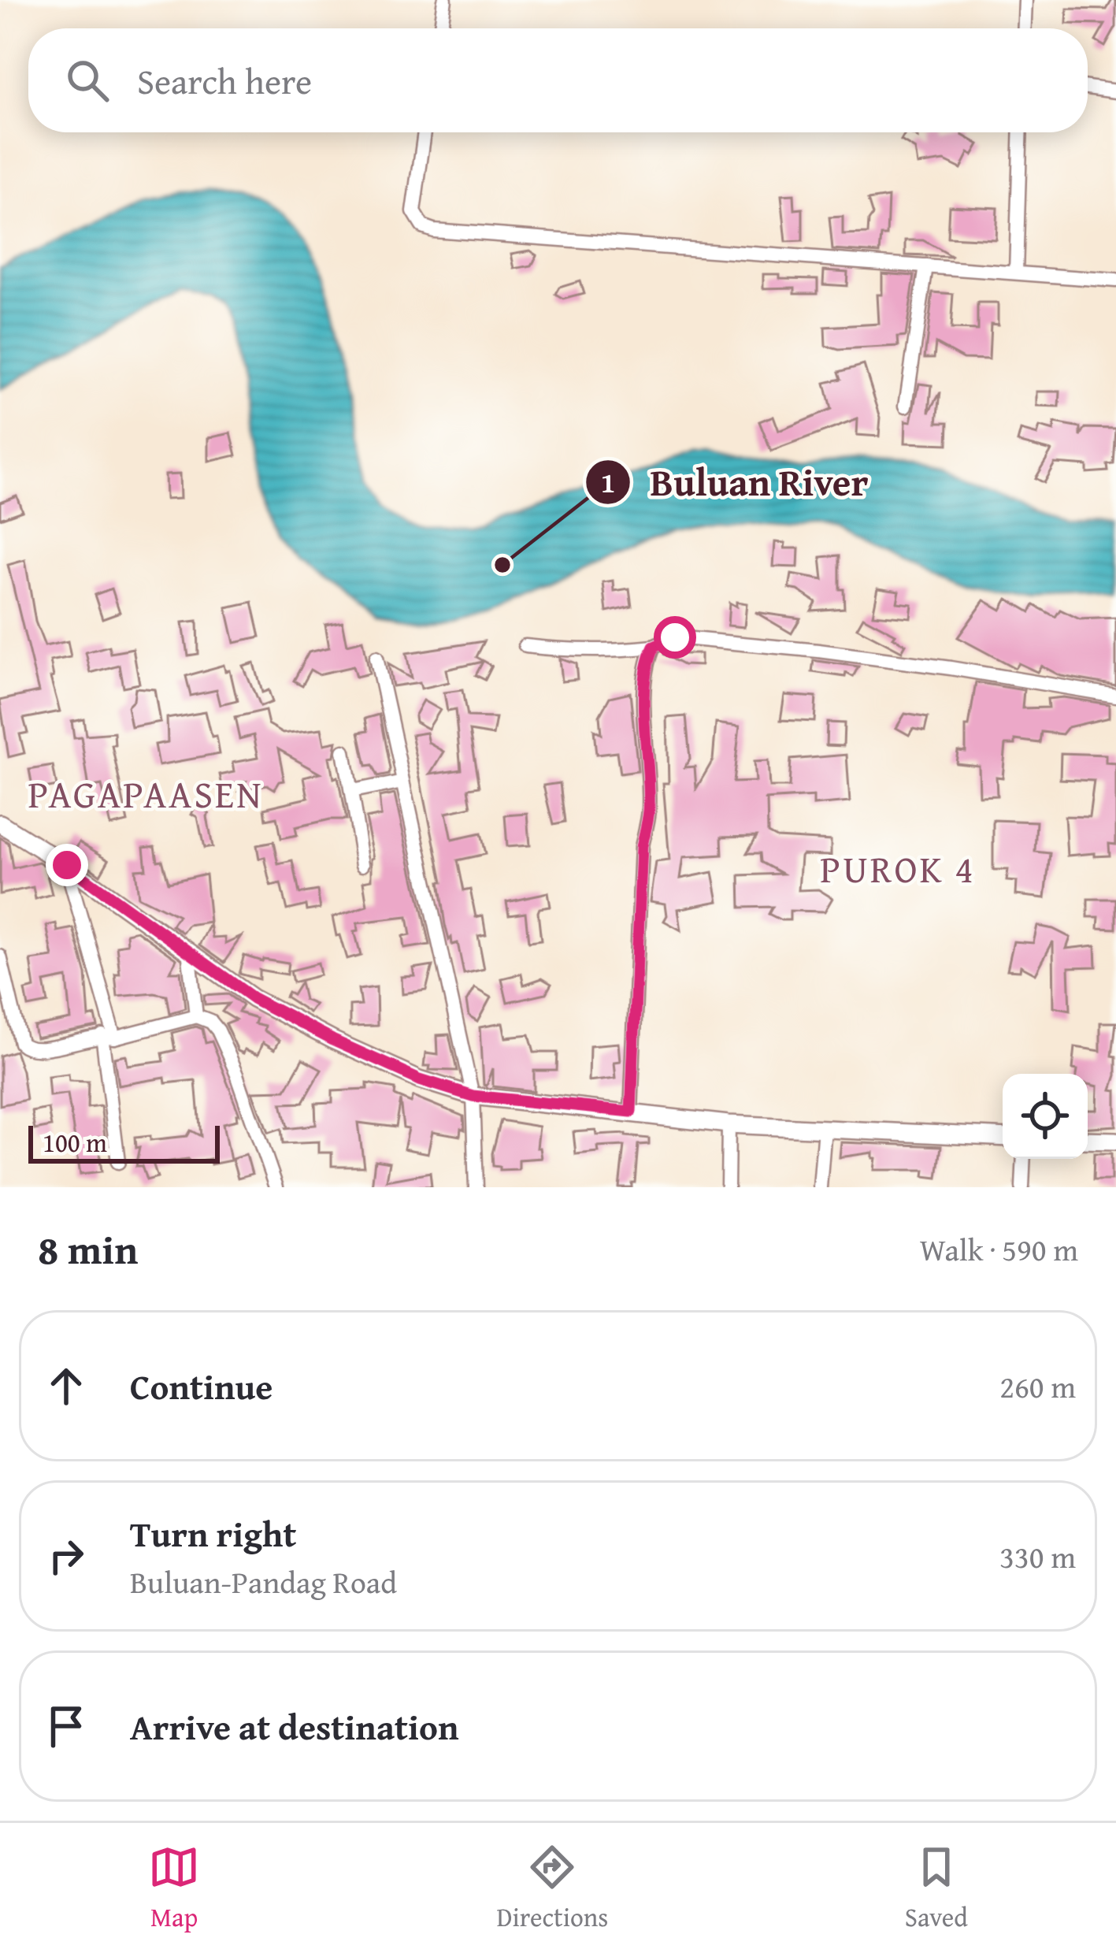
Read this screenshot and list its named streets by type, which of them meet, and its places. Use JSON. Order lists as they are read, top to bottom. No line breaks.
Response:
{"districts":["PAGAPAASEN","PUROK 4"],"places":["Buluan River"],"scale_bar":"100 m","page":{"search":"Search here","scale":"100 m","heading":["8 min","Walk · 590 m"],"list":[["Continue","260 m"],["Turn right","Buluan-Pandag Road","330 m"],"Arrive at destination"],"nav":["Map","Directions","Saved"]}}
